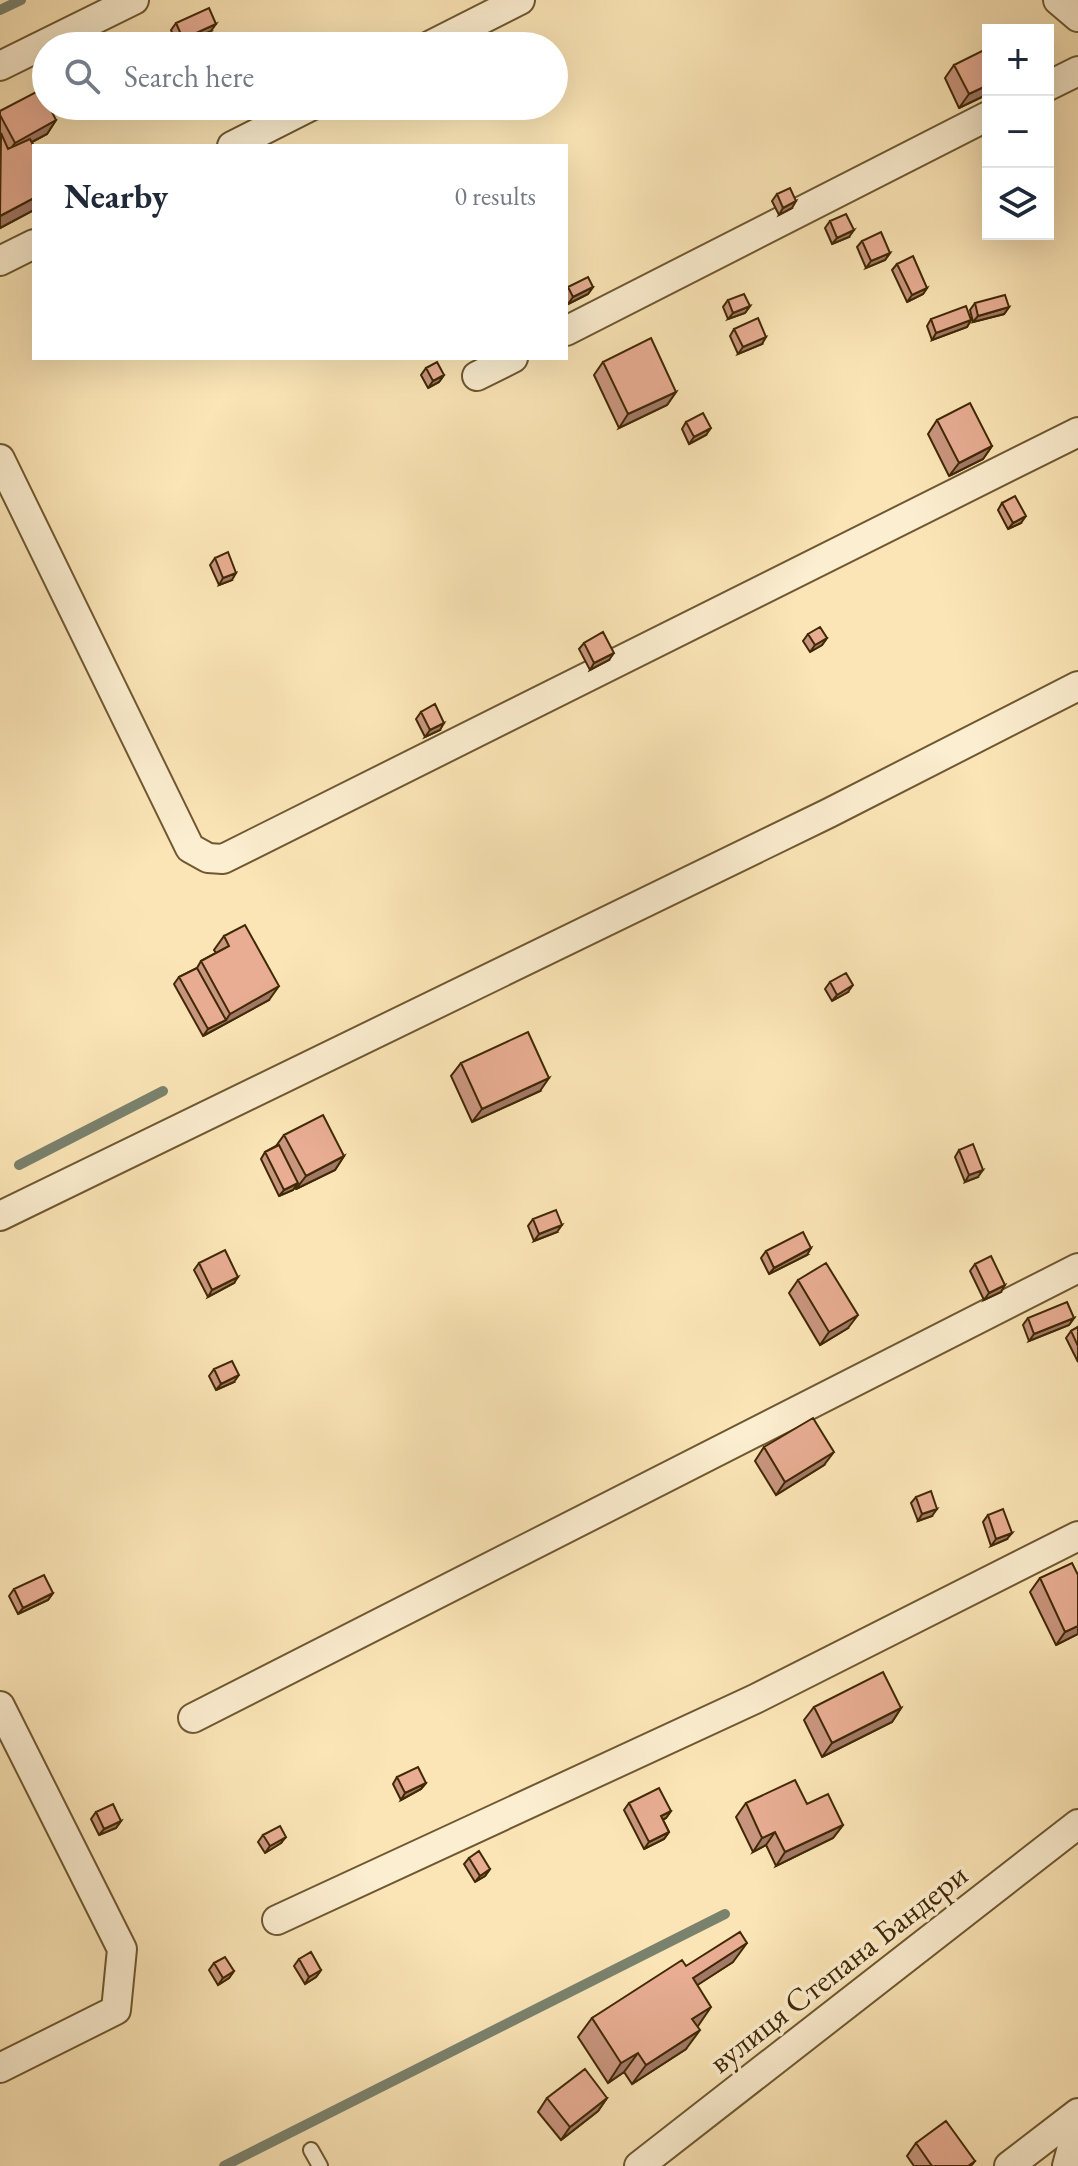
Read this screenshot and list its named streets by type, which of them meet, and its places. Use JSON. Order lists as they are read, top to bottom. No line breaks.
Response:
{"streets":{"street":["вулиця Степана Бандери"]},"page":{"map_buttons":["+","−"],"search":"Search here","heading":["Nearby","0 results"]}}
